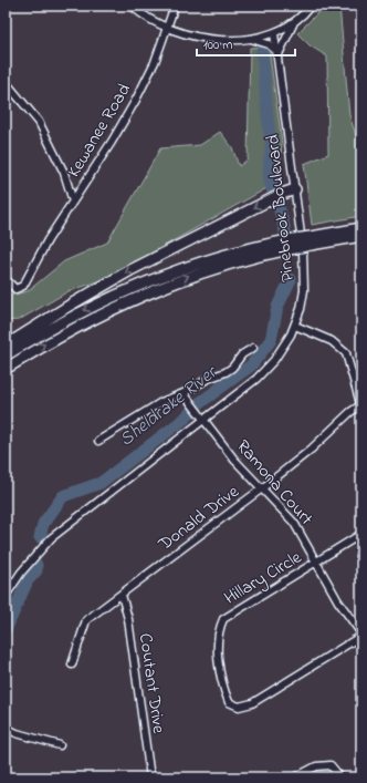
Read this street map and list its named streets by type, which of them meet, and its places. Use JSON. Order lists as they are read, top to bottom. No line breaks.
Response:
{"streets":{"street":["Kewanee Road","Pinebrook Boulevard","Ramona Court","Donald Drive","Hillary Circle","Coutant Drive"]},"crossings":[["Pinebrook Boulevard","Ramona Court"],["Ramona Court","Donald Drive"],["Ramona Court","Hillary Circle"],["Donald Drive","Coutant Drive"]],"water":["Sheldrake River"],"scale_bar":"100 m"}
